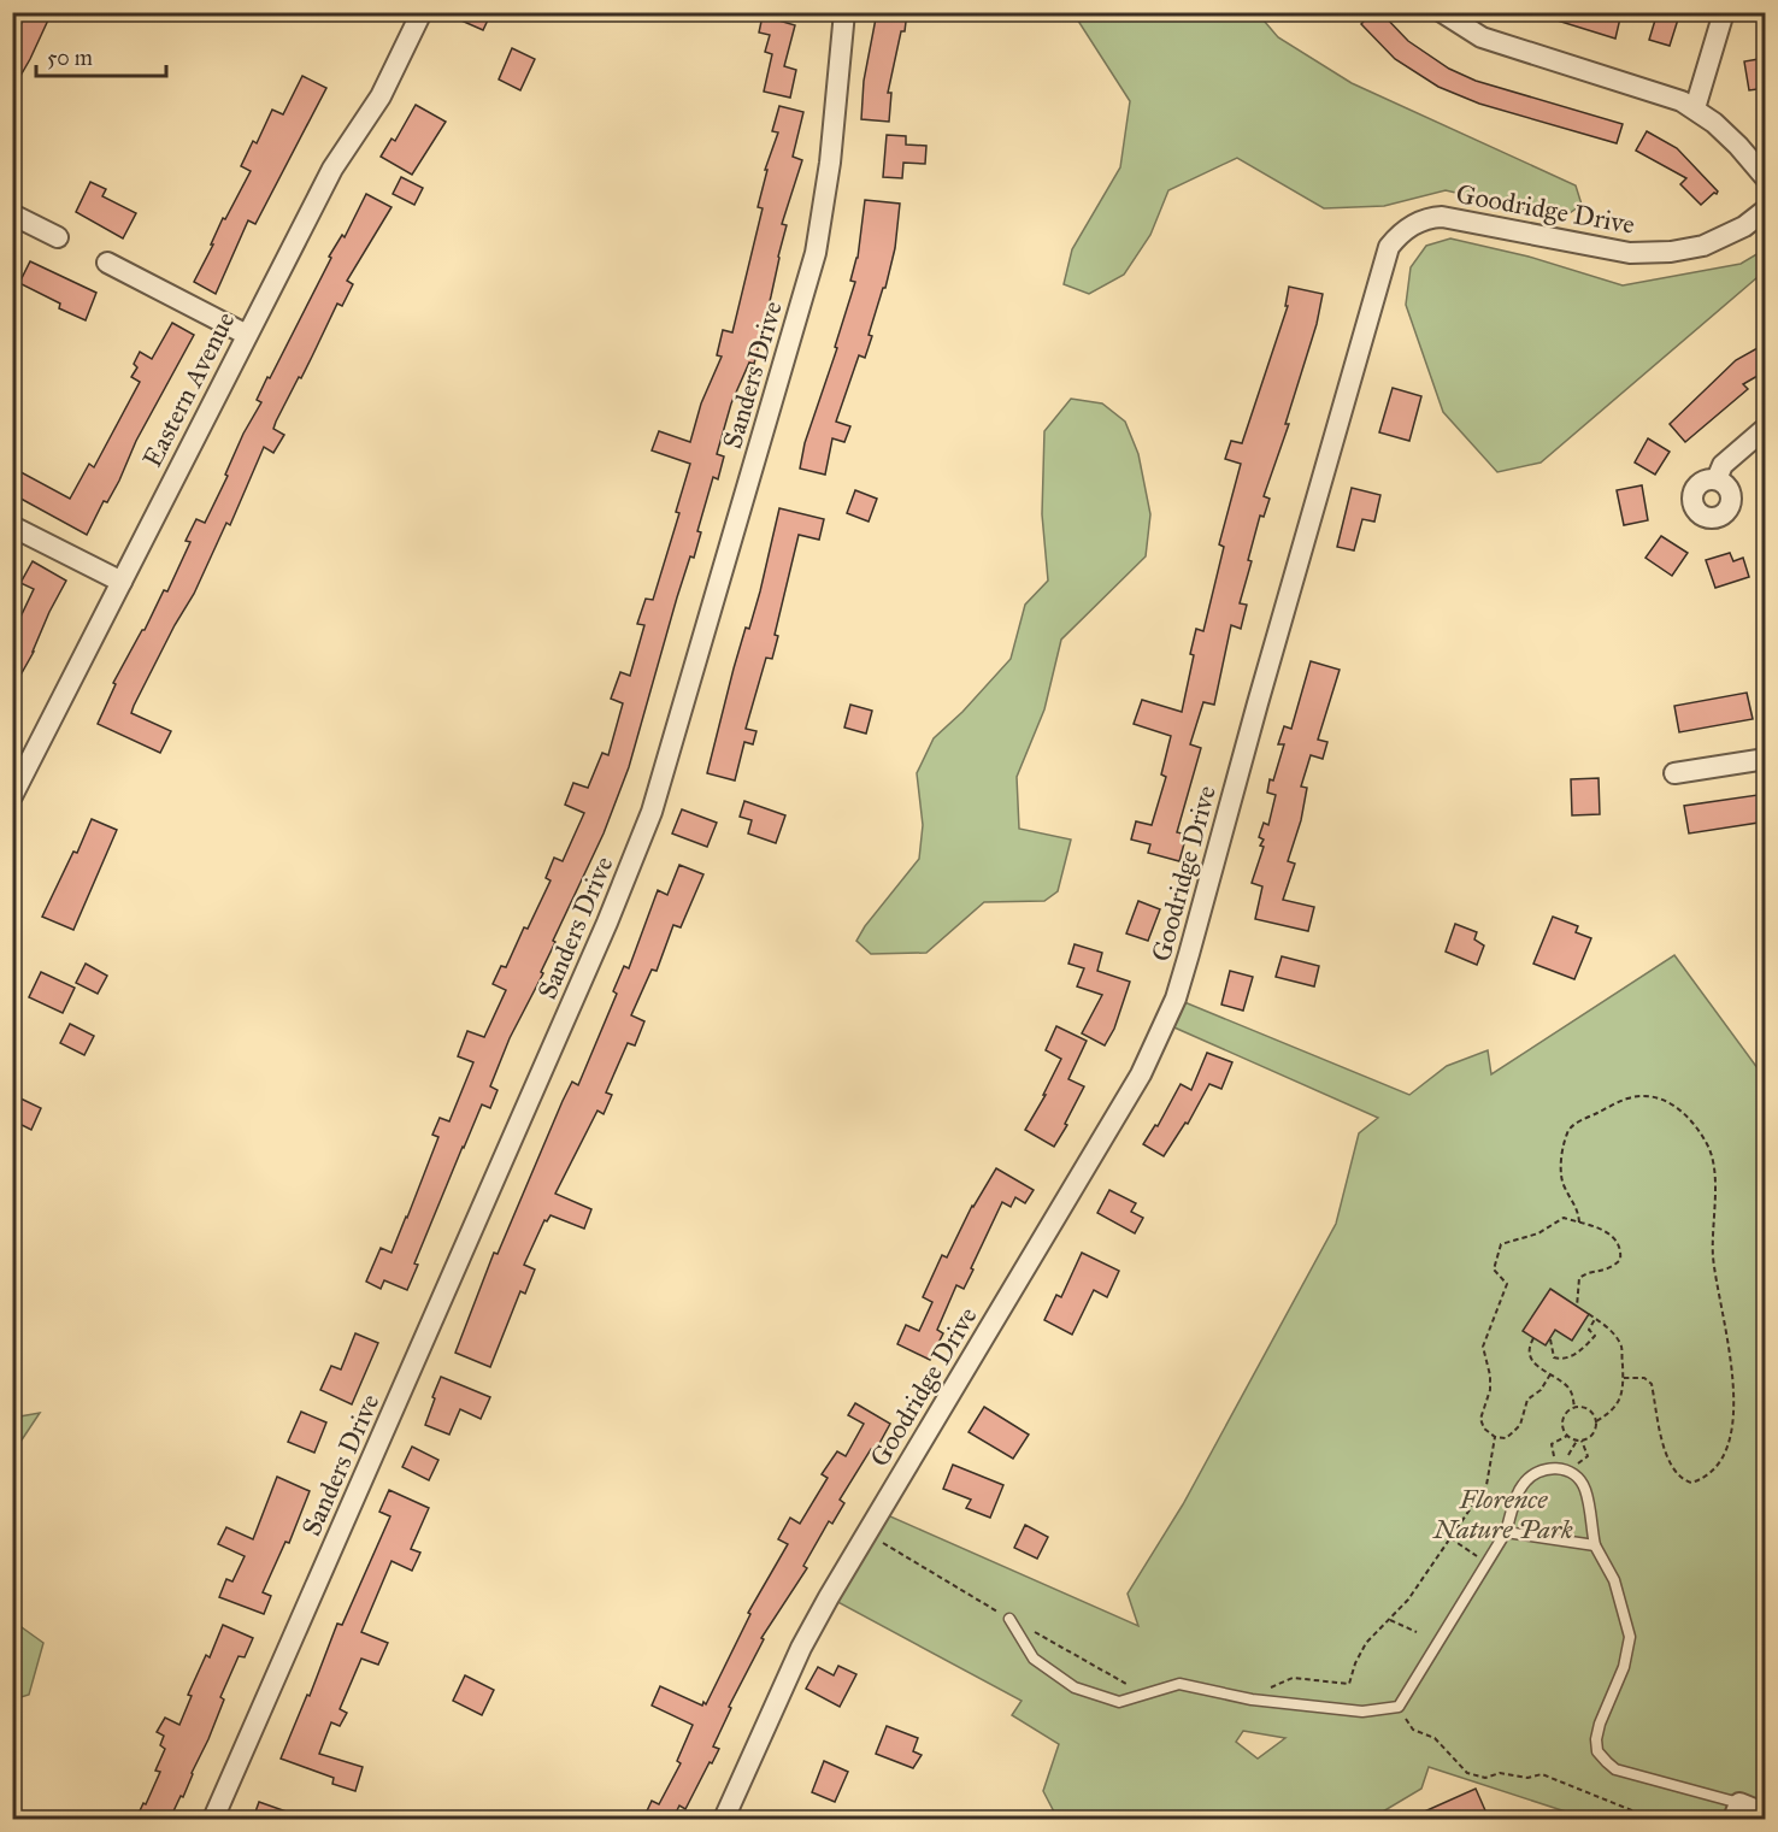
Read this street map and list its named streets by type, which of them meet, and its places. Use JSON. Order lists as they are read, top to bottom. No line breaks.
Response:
{"streets":{"street":["Goodridge Drive","Sanders Drive","Eastern Avenue"]},"parks":["Florence Nature Park"],"scale_bar":"50 m"}
